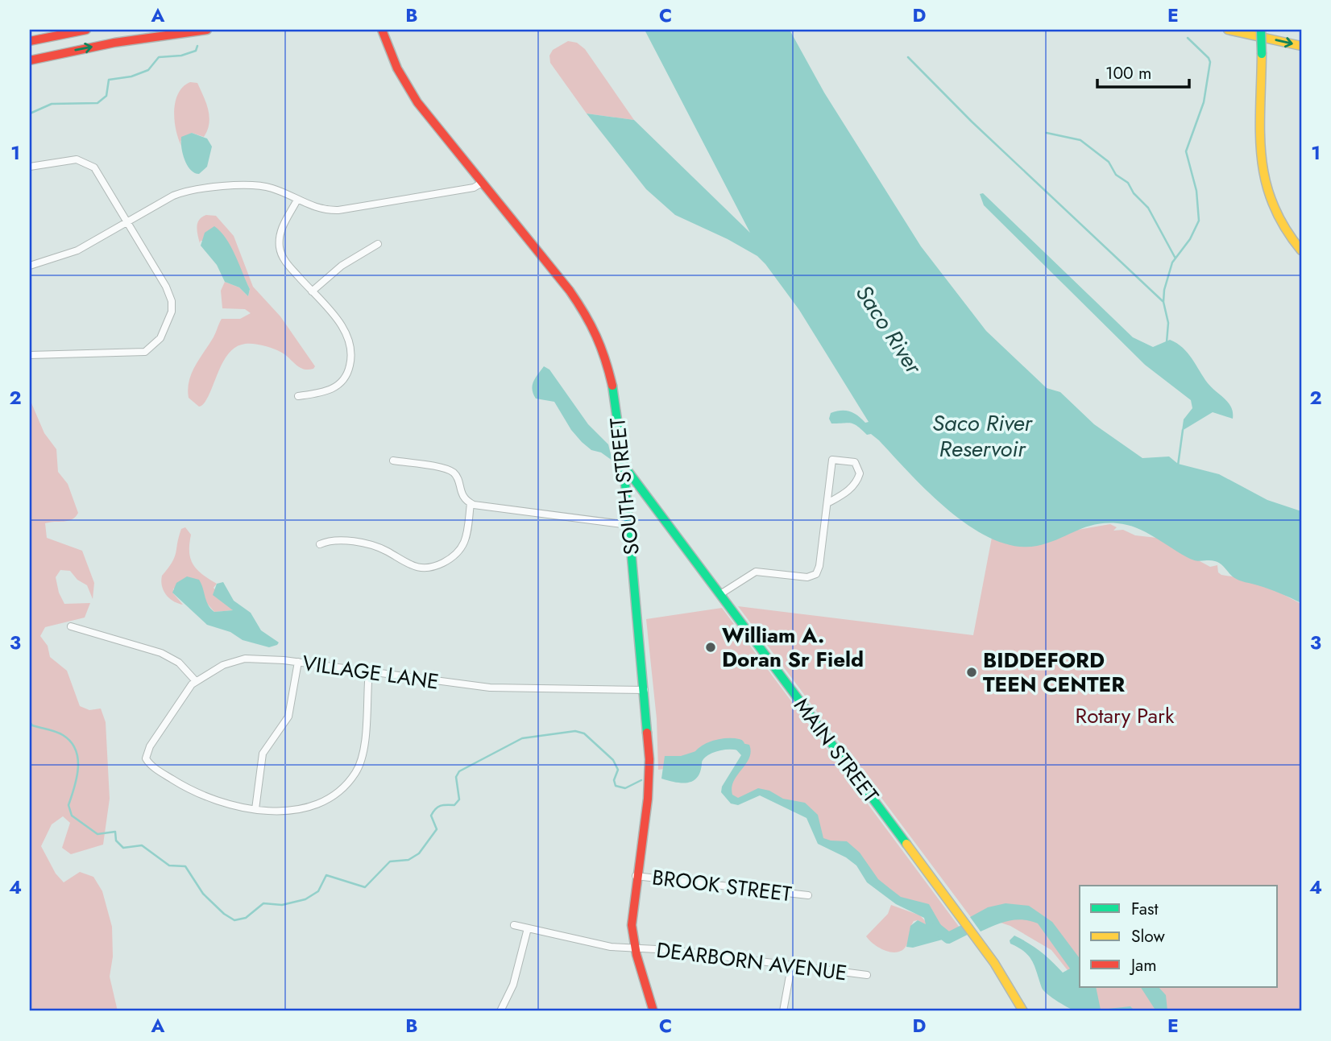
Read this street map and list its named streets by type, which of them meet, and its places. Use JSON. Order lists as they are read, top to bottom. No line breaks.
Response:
{"streets":{"main road":["SOUTH STREET","MAIN STREET"],"street":["VILLAGE LANE","BROOK STREET","DEARBORN AVENUE"]},"crossings":[["SOUTH STREET","VILLAGE LANE"],["SOUTH STREET","MAIN STREET"],["SOUTH STREET","BROOK STREET"],["SOUTH STREET","DEARBORN AVENUE"]],"water":["Saco River","Saco River Reservoir"],"parks":["Rotary Park"],"places":["William A. Doran Sr Field","BIDDEFORD TEEN CENTER"],"legend":["Fast","Slow","Jam"],"scale_bar":"100 m","grid":{"columns":["A","B","C","D","E"],"rows":["1","2","3","4"]}}
